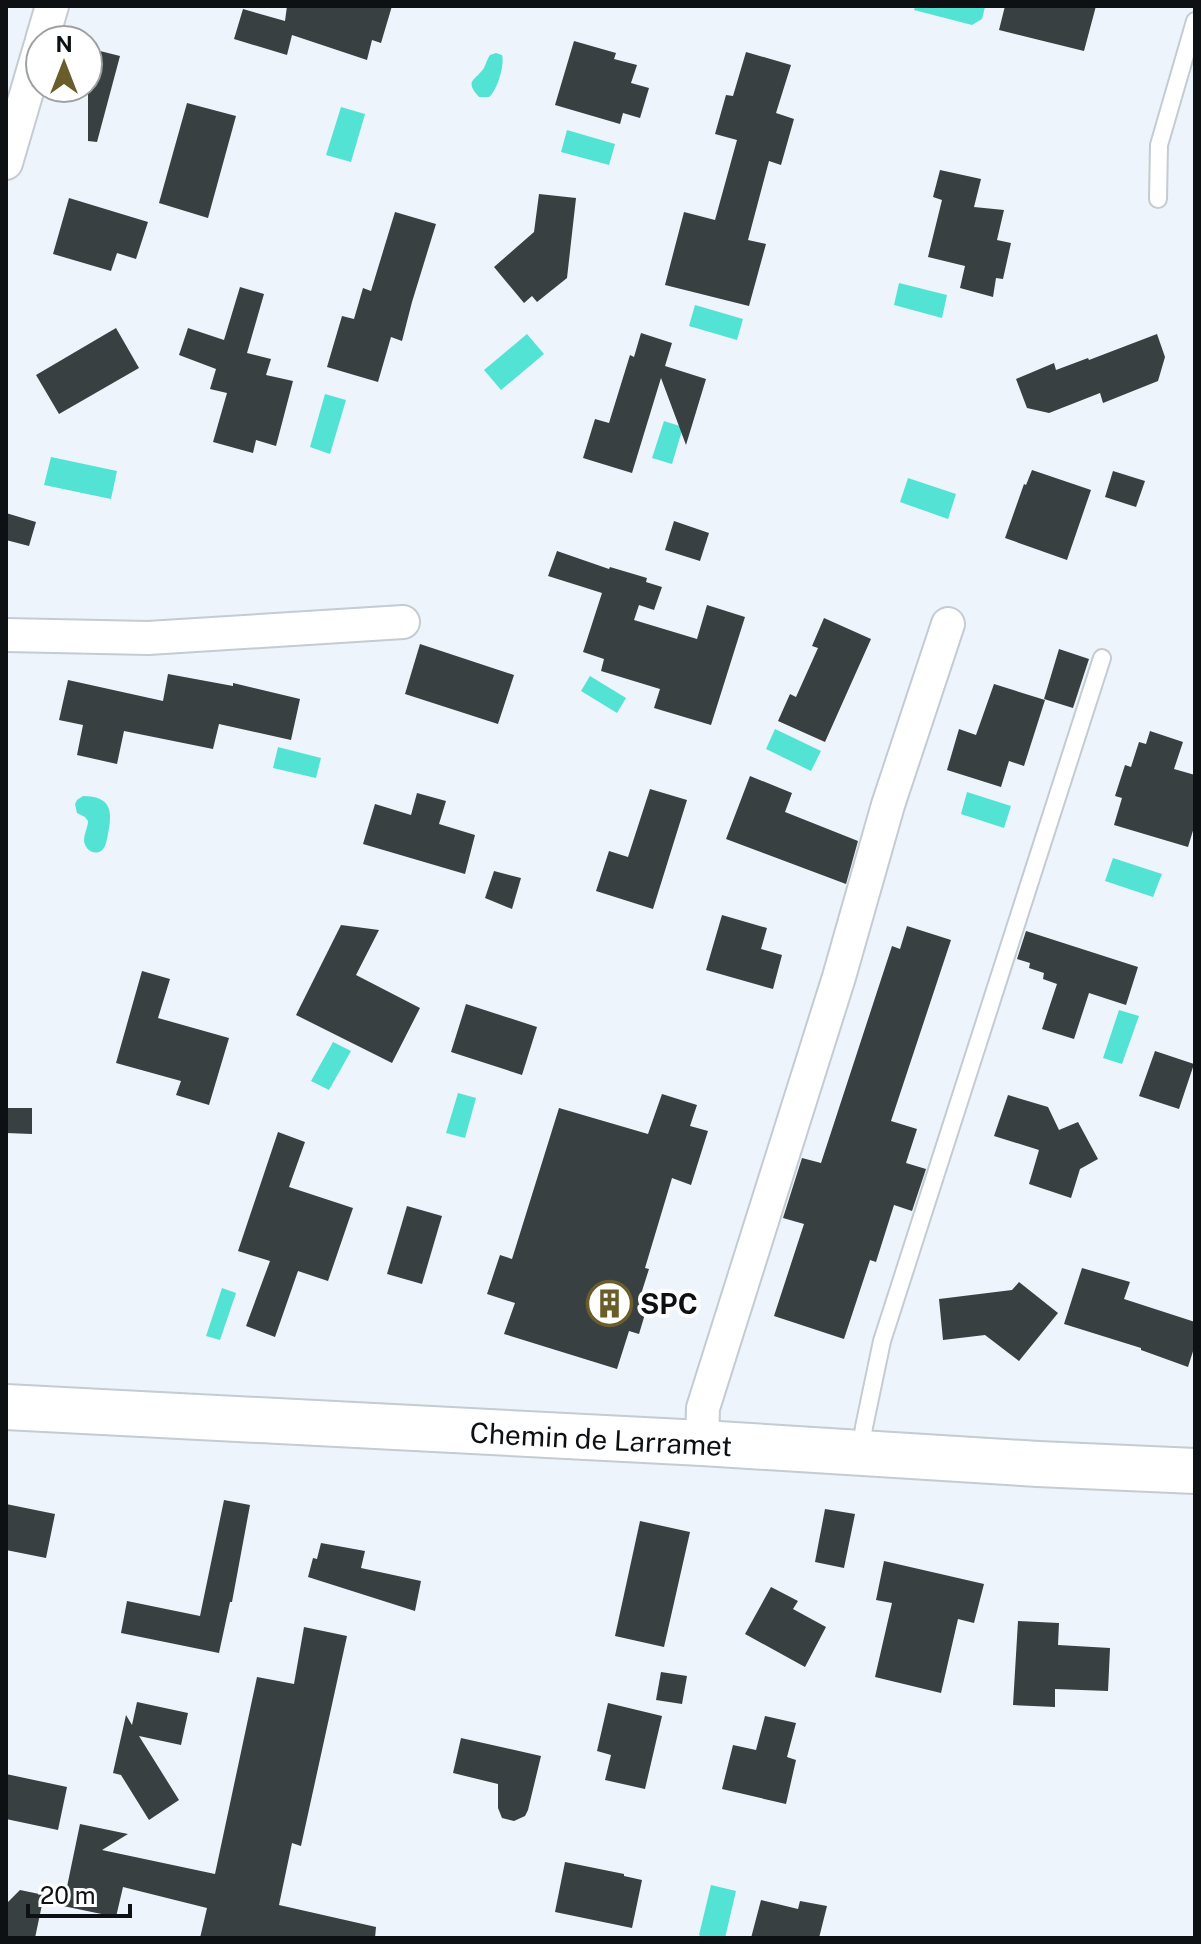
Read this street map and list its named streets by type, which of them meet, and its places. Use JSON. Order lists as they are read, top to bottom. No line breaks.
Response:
{"streets":{"main road":["Chemin de Larramet"]},"places":{"building":["SPC"]},"scale_bar":"20 m","north":"top"}
